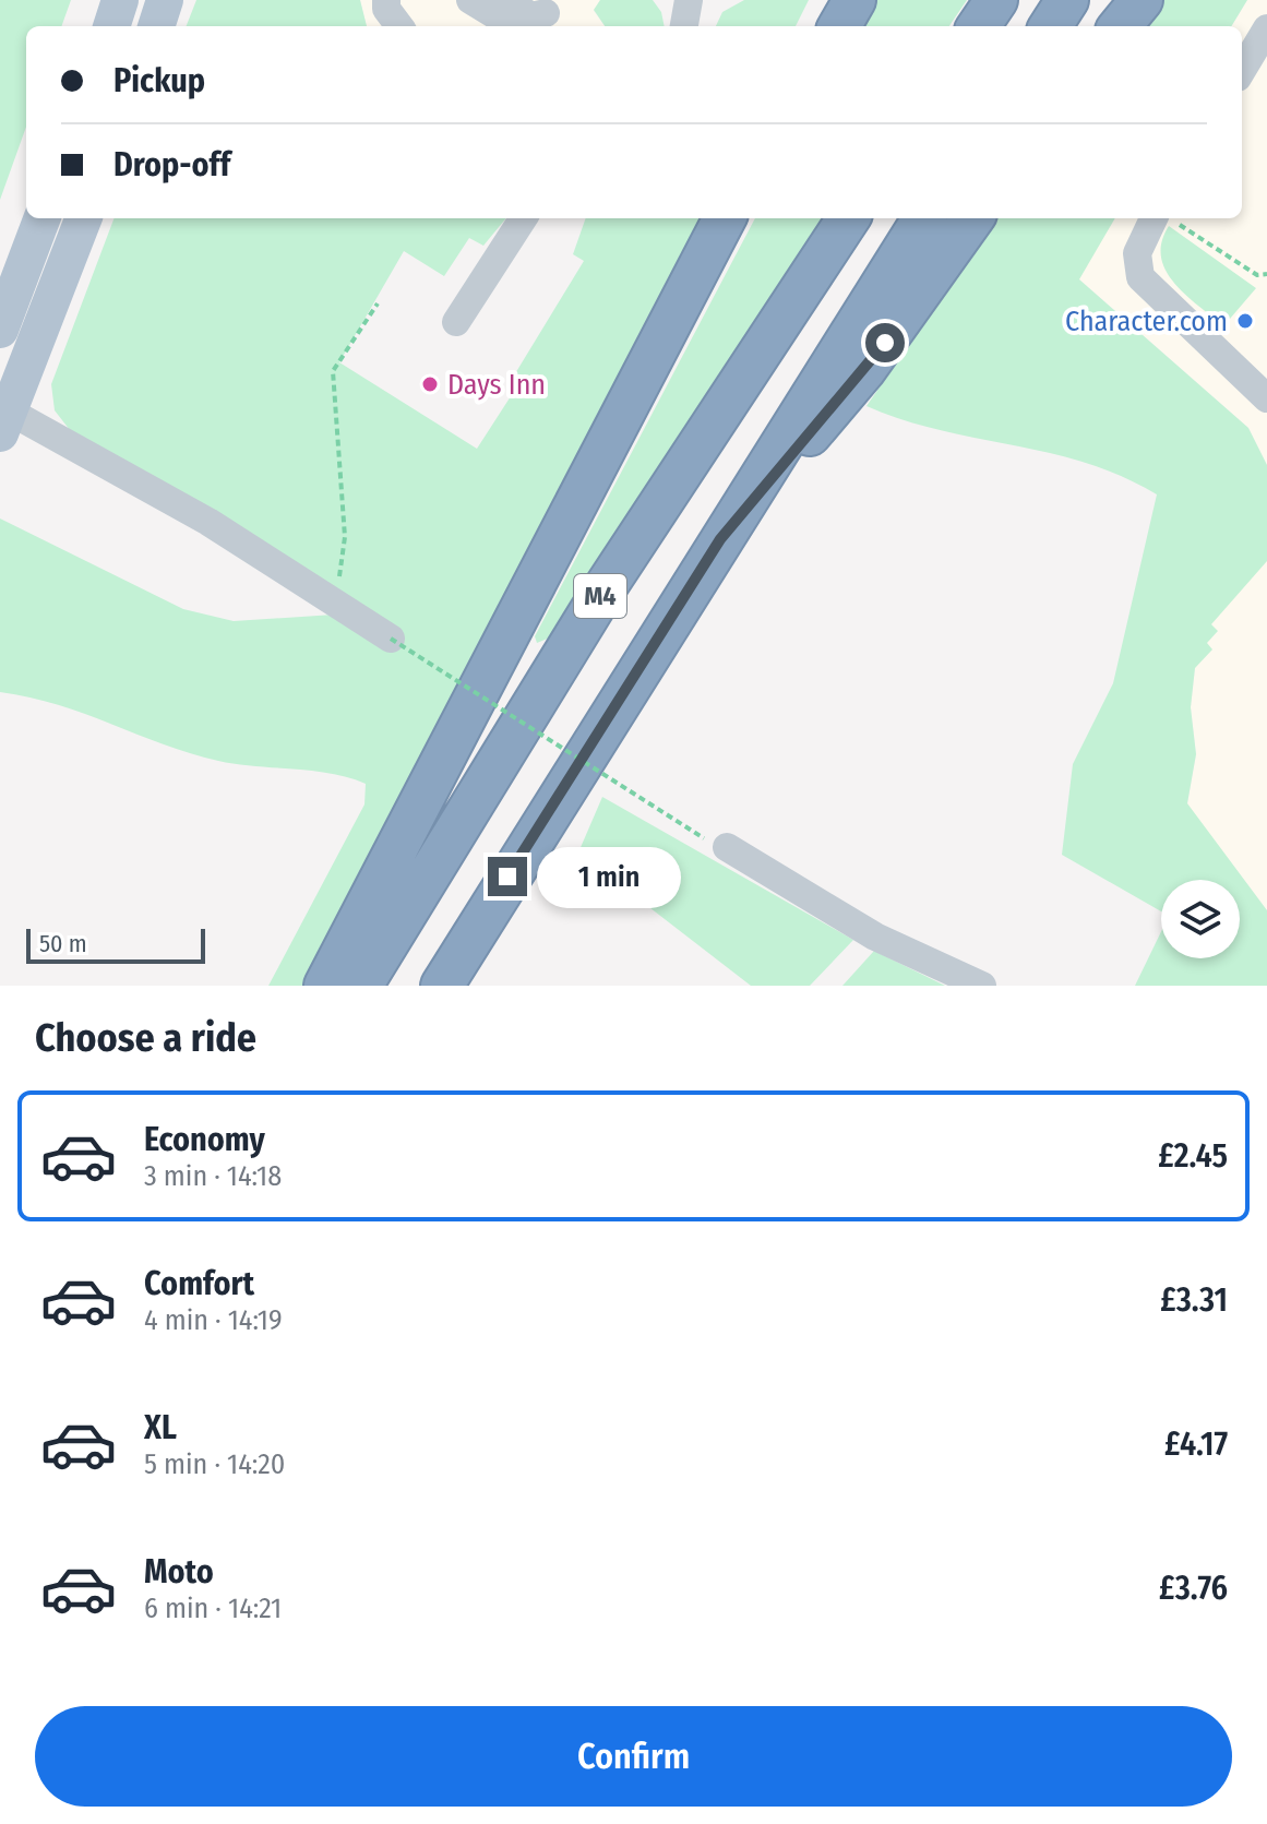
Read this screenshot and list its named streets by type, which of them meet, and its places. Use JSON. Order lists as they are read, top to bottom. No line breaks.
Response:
{"streets":{"highway":["M4"]},"places":["Character.com","Days Inn"],"scale_bar":"50 m","page":{"banner":["Pickup","Drop-off"],"bubble":"1 min","scale":"50 m","heading":"Choose a ride","list":[{"name":"Economy","note":"3 min · 14:18","value":"£2.45"},{"name":"Comfort","note":"4 min · 14:19","value":"£3.31"},{"name":"XL","note":"5 min · 14:20","value":"£4.17"},{"name":"Moto","note":"6 min · 14:21","value":"£3.76"}],"buttons":"Confirm"}}
